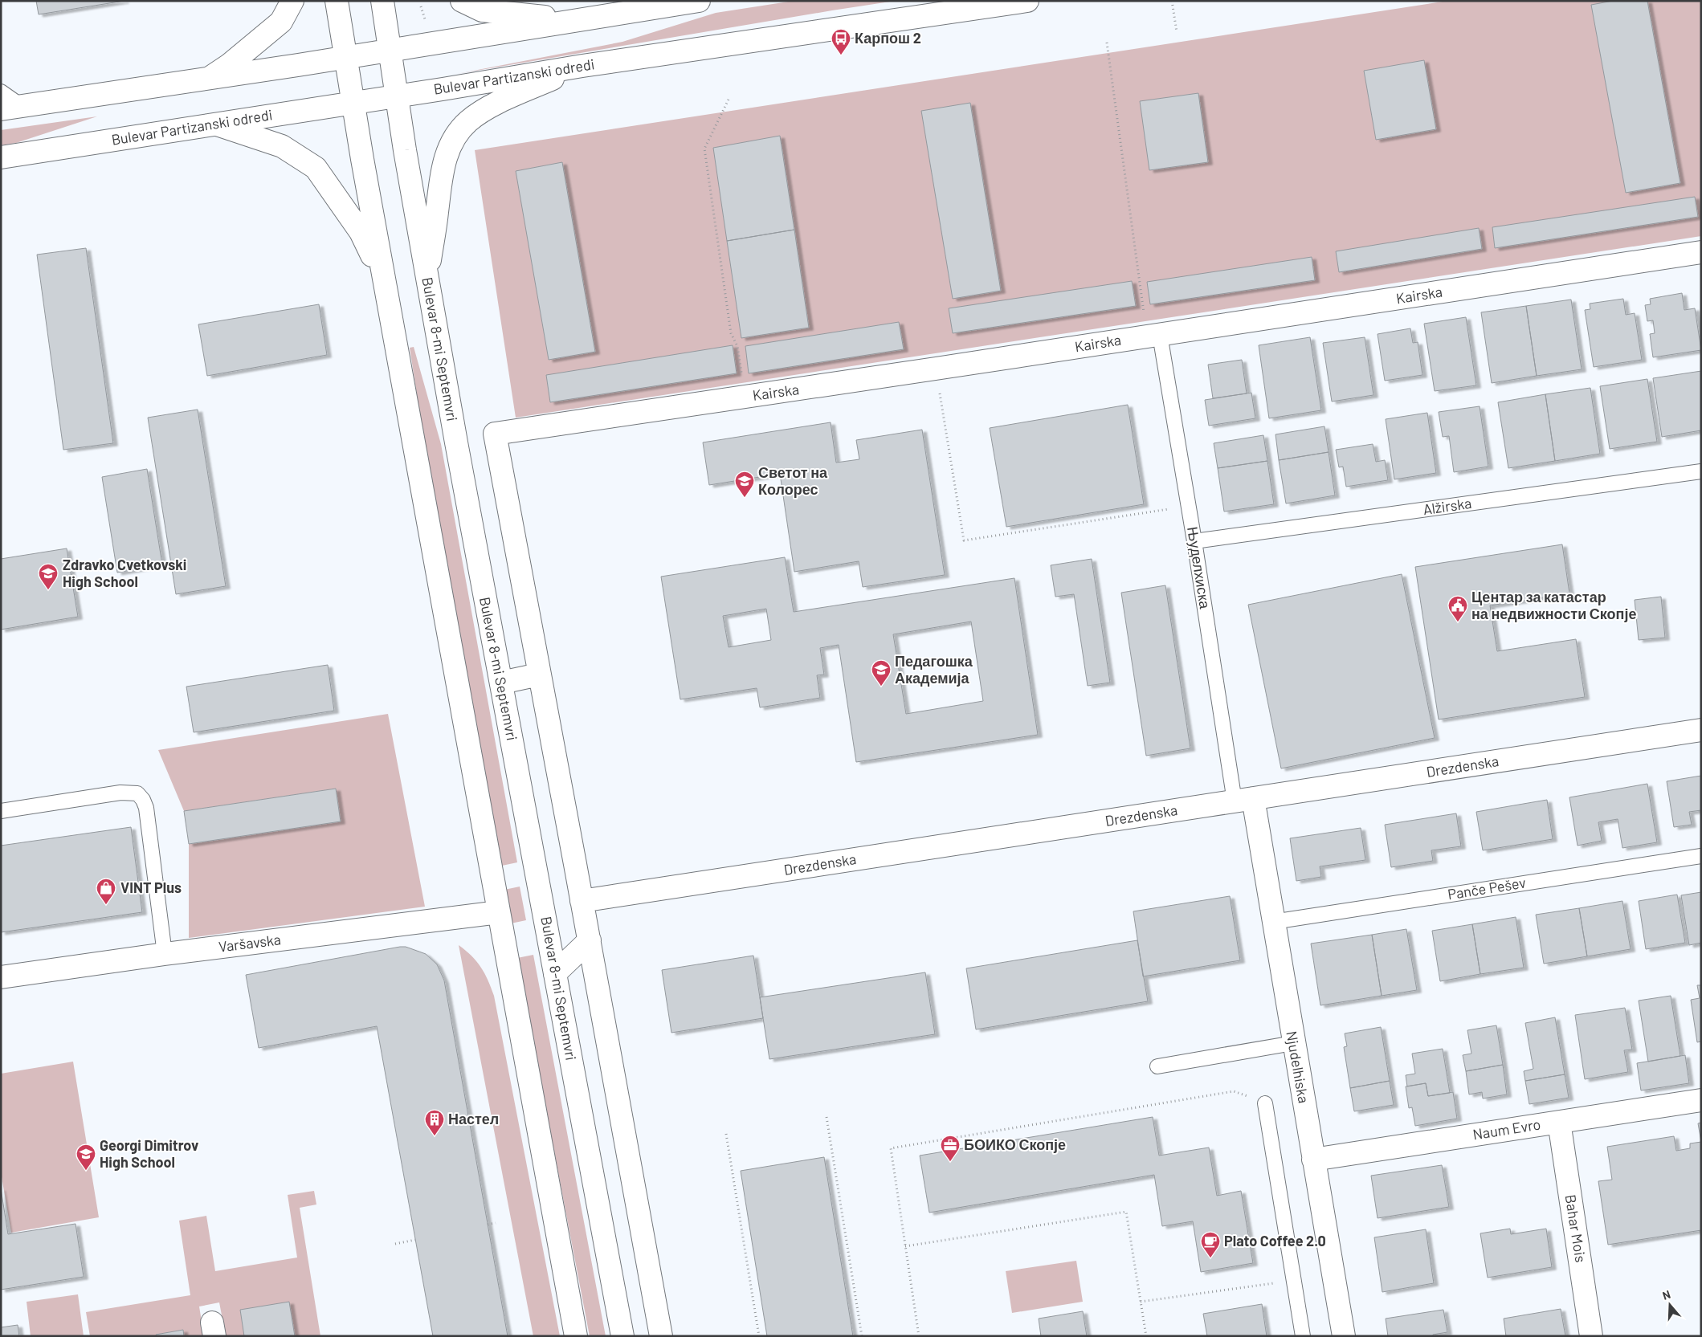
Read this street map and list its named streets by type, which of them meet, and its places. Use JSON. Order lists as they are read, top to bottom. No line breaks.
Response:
{"streets":{"street":["Bulevar Partizanski odredi","Kairska","Bulevar 8-mi Septemvri","Drezdenska","Varšavska","Njudelhiska","Naum Evro","Bahar Mois"],"lane":["Alžirska","Њуделхиска","Panče Pešev"]},"crossings":[["Bulevar Partizanski odredi","Bulevar 8-mi Septemvri"],["Kairska","Њуделхиска"],["Alžirska","Њуделхиска"],["Њуделхиска","Drezdenska"],["Њуделхиска","Njudelhiska"],["Drezdenska","Njudelhiska"],["Panče Pešev","Njudelhiska"],["Njudelhiska","Naum Evro"],["Naum Evro","Bahar Mois"]],"places":{"bus stop":["Карпош 2"],"school or university":["Светот на Колорес","Zdravko Cvetkovski High School","Педагошка Академија","Georgi Dimitrov High School"],"public building":["Центар за катастар на недвижности Скопје"],"shop":["VINT Plus"],"building":["Настел"],"office":["БОИКО Скопје"],"cafe":["Plato Coffee 2.0"]},"north":"top"}
